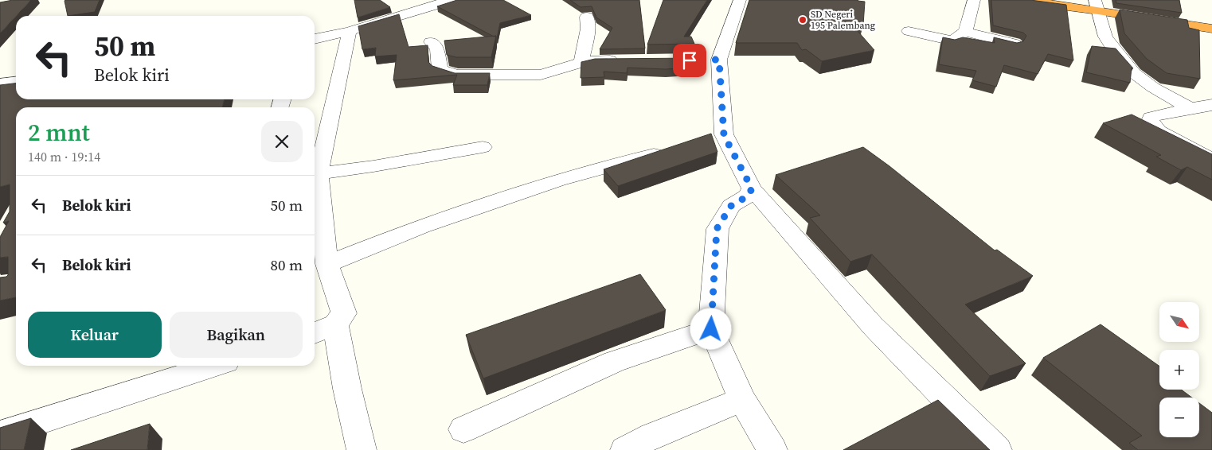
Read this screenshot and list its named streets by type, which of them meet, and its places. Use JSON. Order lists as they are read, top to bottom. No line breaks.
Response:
{"places":["SD Negeri 195 Palembang"],"north":"bottom right","page":{"turn":["50 m","Belok kiri"],"heading":["2 mnt","140 m · 19:14"],"list":[{"name":"Belok kiri","value":"50 m"},{"name":"Belok kiri","value":"80 m"}],"map_buttons":["+","−"],"buttons":["Keluar","Bagikan"]}}
